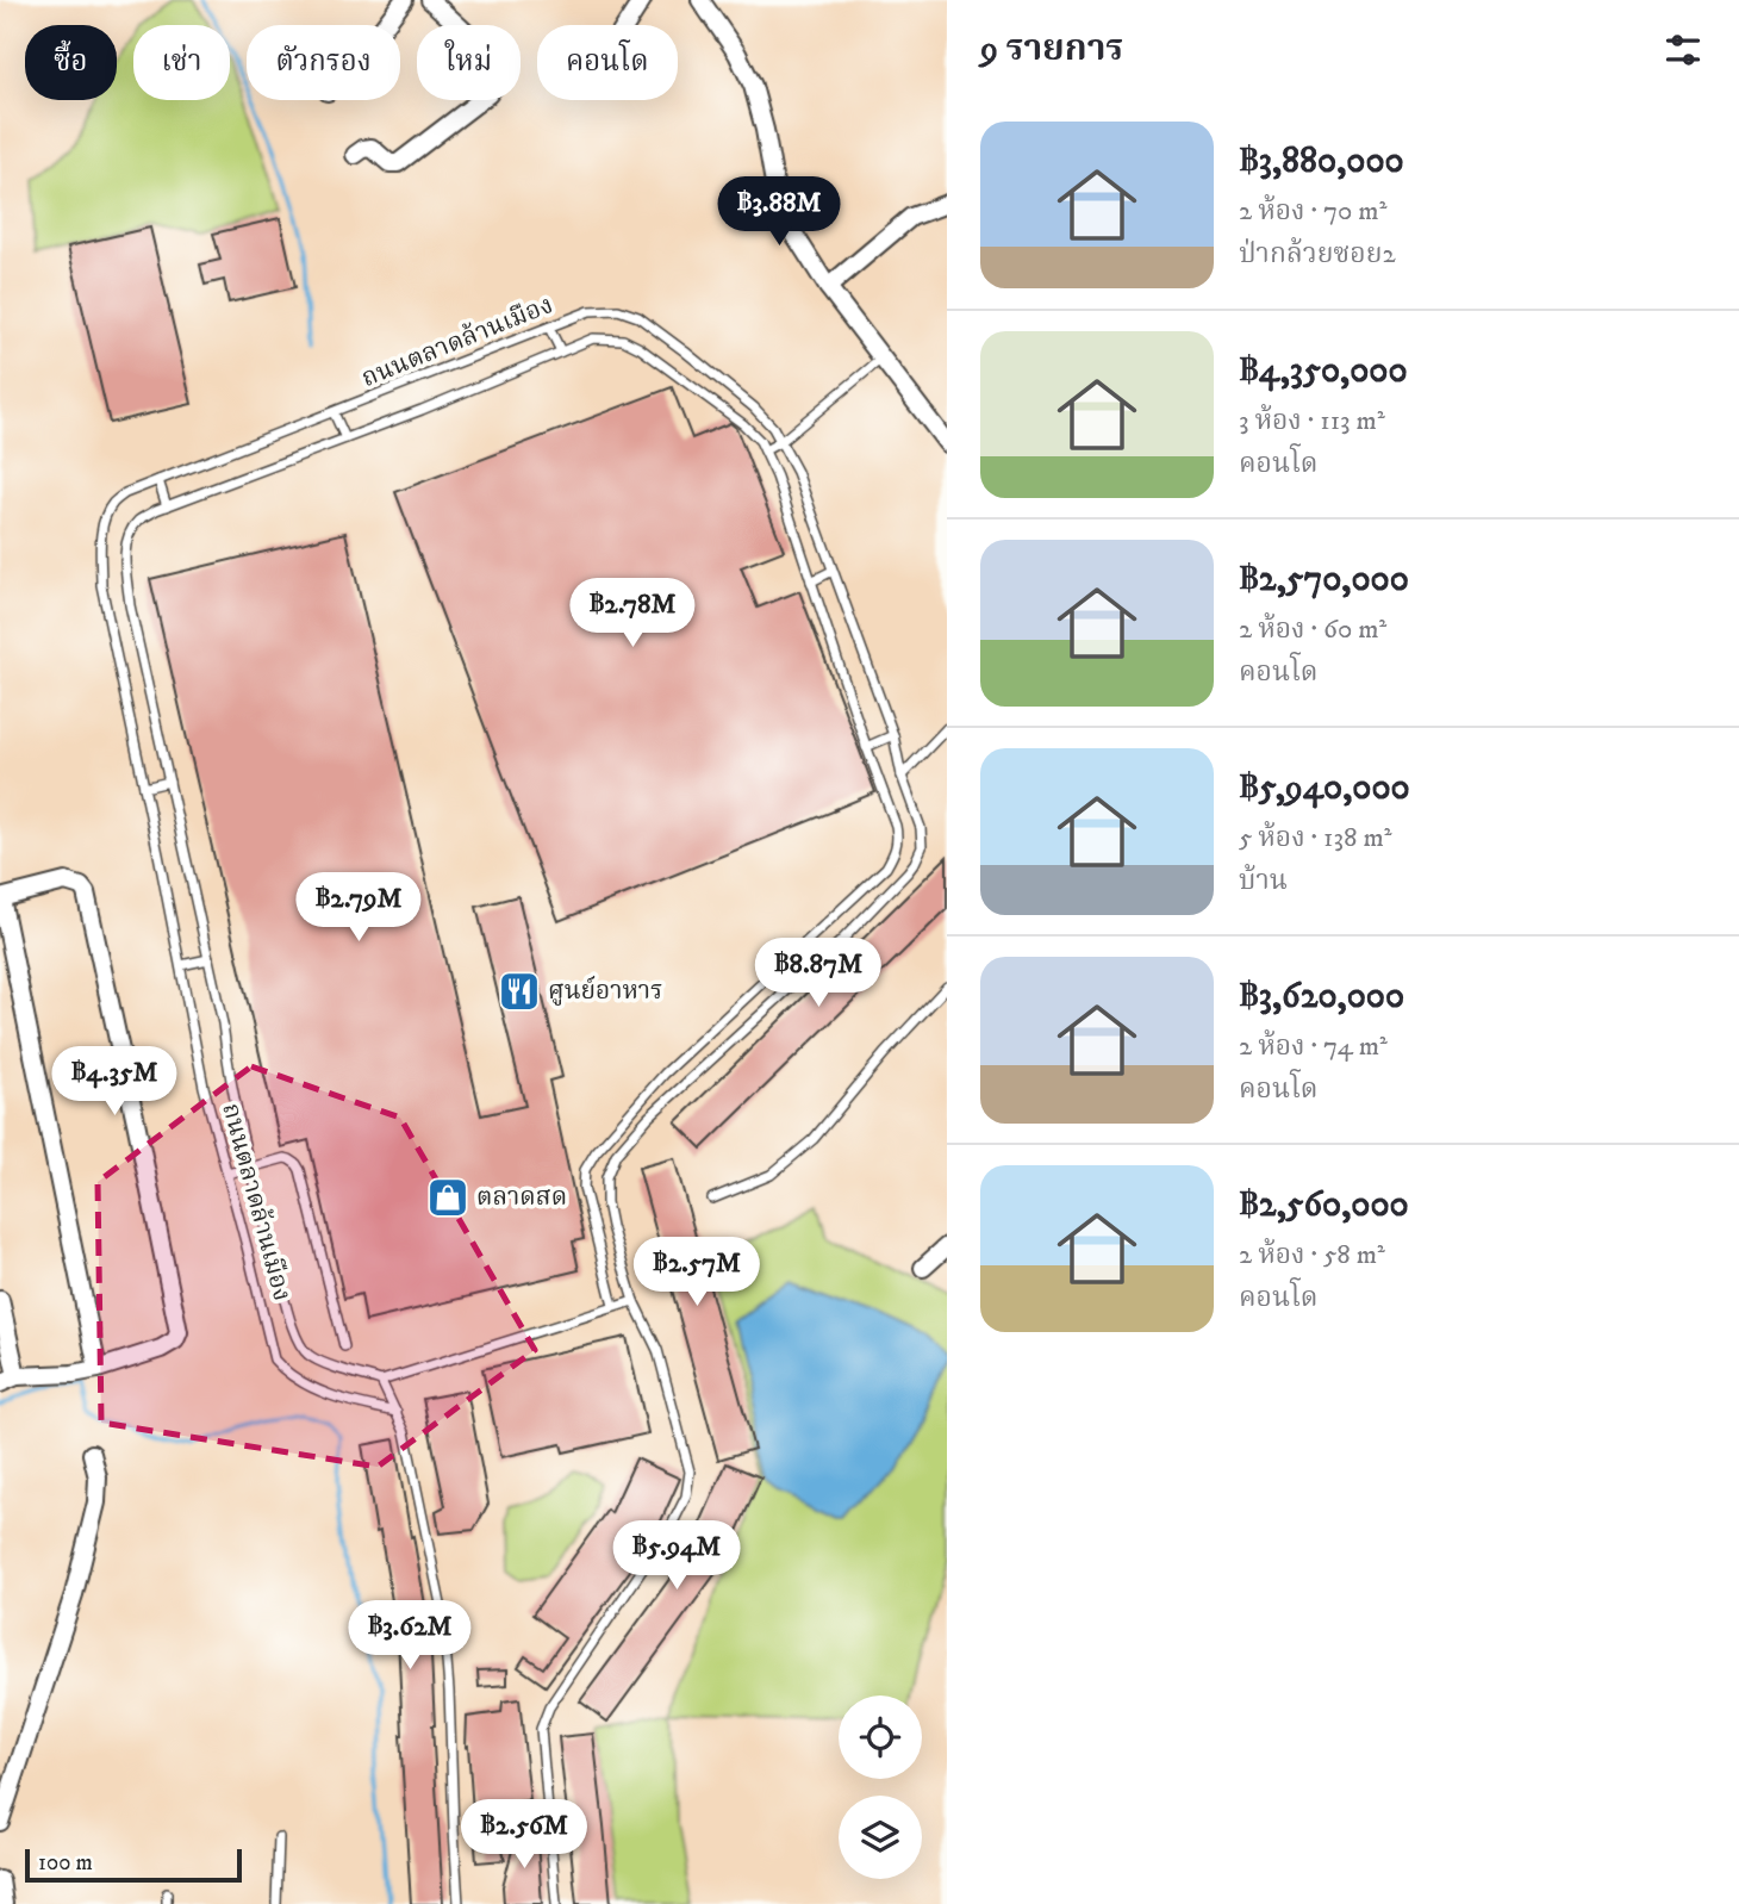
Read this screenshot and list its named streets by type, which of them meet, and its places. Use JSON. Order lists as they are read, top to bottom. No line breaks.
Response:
{"streets":{"lane":["ถนนตลาดล้านเมือง"]},"places":{"restaurant":["ศูนย์อาหาร"],"shop":["ตลาดสด"]},"scale_bar":"100 m","page":{"heading":"9 รายการ","chip":["ซื้อ","เช่า","ตัวกรอง","ใหม่","คอนโด"],"list":[{"name":"฿3,880,000","note":"2 ห้อง · 70 m² · ป่ากล้วยซอย2"},{"name":"฿4,350,000","note":"3 ห้อง · 113 m² · คอนโด"},{"name":"฿2,570,000","note":"2 ห้อง · 60 m² · คอนโด"},{"name":"฿5,940,000","note":"5 ห้อง · 138 m² · บ้าน"},{"name":"฿3,620,000","note":"2 ห้อง · 74 m² · คอนโด"},{"name":"฿2,560,000","note":"2 ห้อง · 58 m² · คอนโด"}],"price":["฿3.88M","฿2.78M","฿2.79M","฿8.87M","฿4.35M","฿2.57M","฿5.94M","฿3.62M","฿2.56M"],"scale":"100 m"}}
